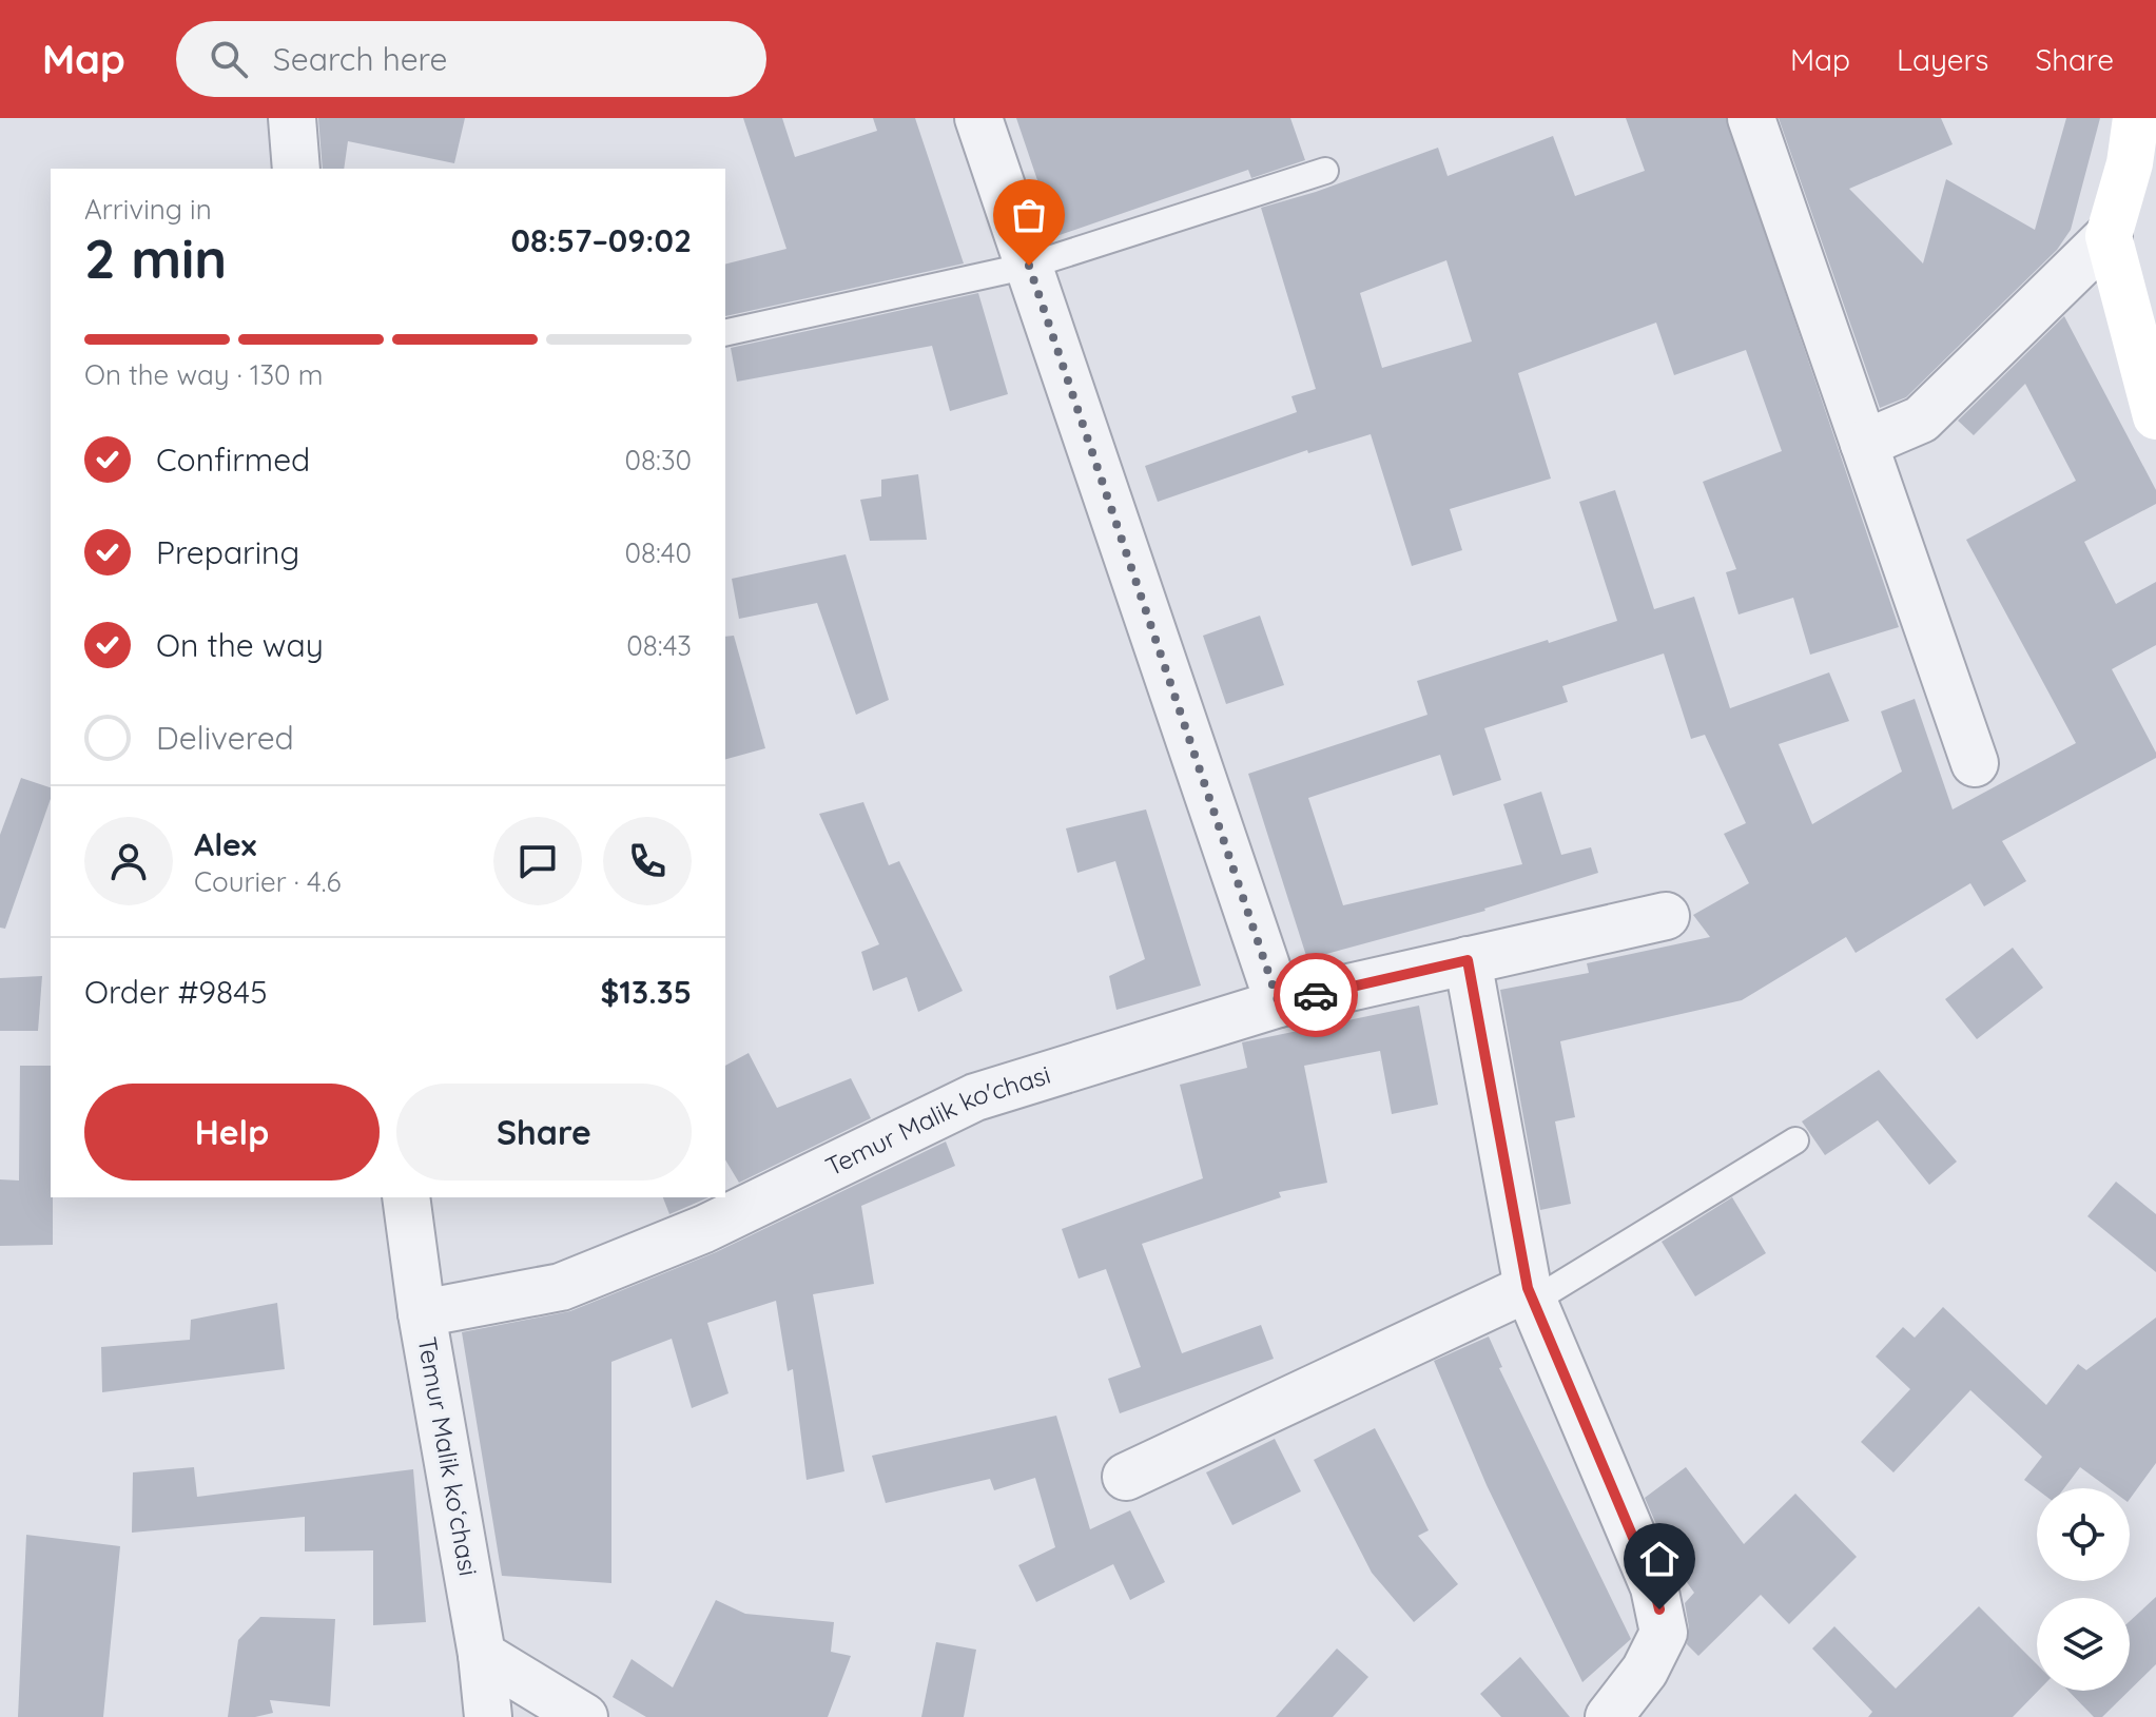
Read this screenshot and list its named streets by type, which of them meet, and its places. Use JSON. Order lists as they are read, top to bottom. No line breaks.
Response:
{"streets":{"street":["Temur Malik ko'chasi","Temur Malik koʻchasi"]},"crossings":[["Temur Malik ko'chasi","Temur Malik koʻchasi"]],"page":{"header":"Map","search":"Search here","nav":["Map","Layers","Share"],"heading":["2 min","Arriving in","08:57–09:02"],"panel":["Alex","Courier · 4.6","Order #9845","$13.35"],"bar":"On the way · 130 m","list":[["Confirmed","08:30"],["Preparing","08:40"],["On the way","08:43"],"Delivered"],"buttons":["Help","Share"]}}
